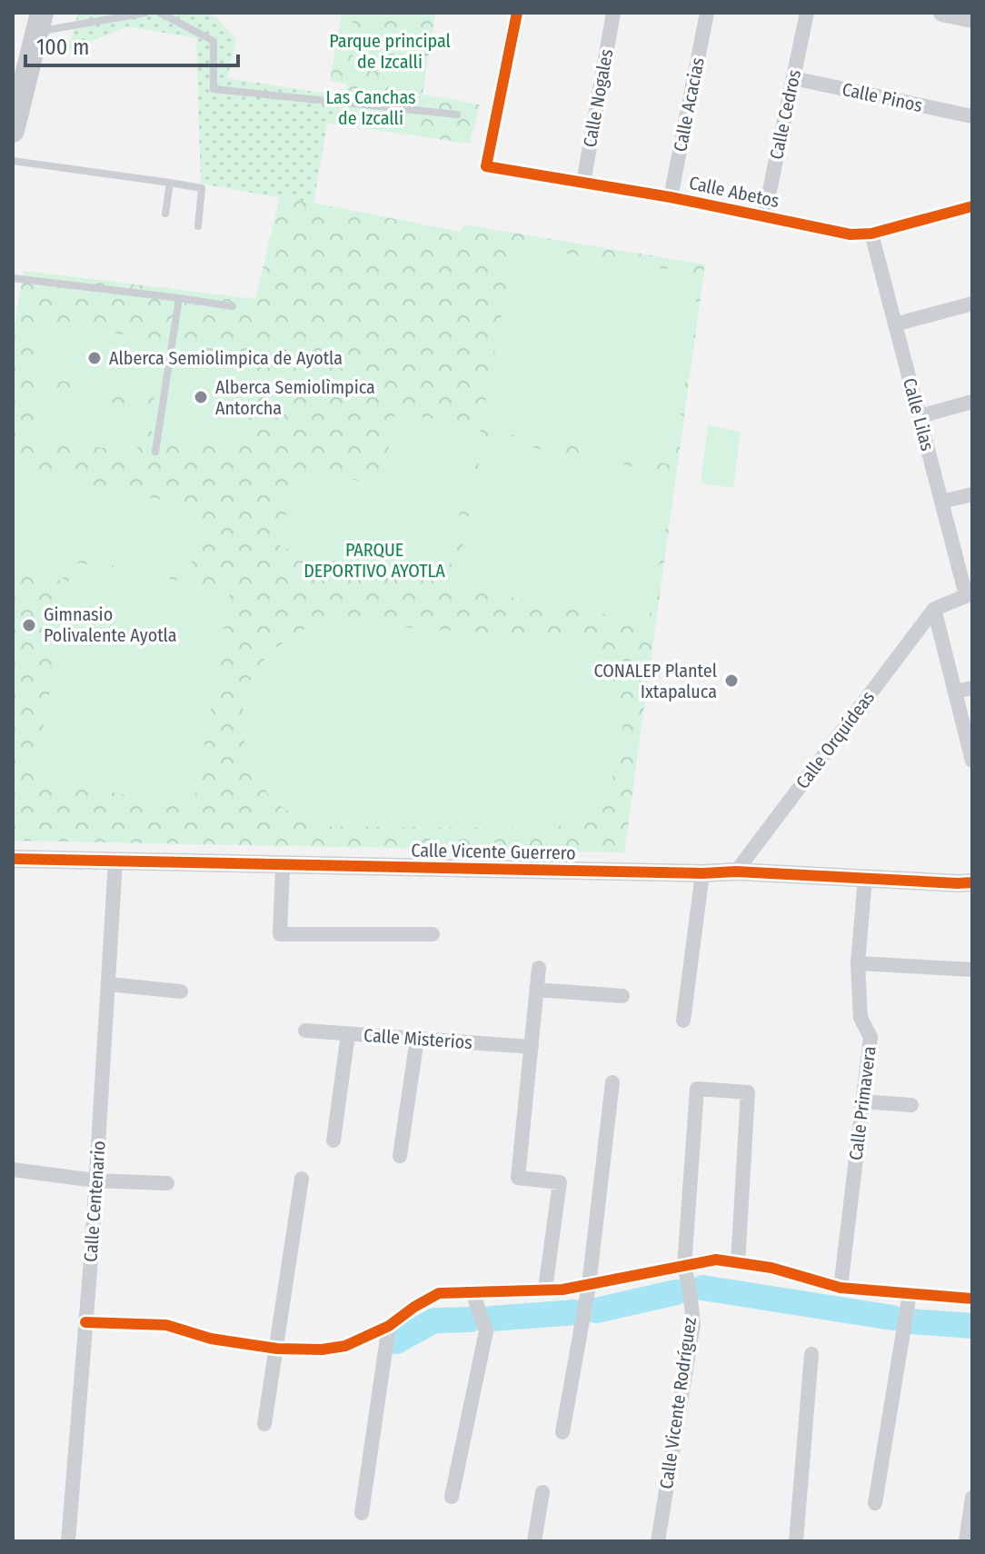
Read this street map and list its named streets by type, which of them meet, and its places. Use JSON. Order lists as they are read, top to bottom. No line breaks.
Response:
{"streets":{"street":["Calle Pinos","Calle Nogales","Calle Acacias","Calle Cedros","Calle Abetos","Calle Lilas","Calle Orquídeas","Calle Vicente Guerrero","Calle Misterios","Calle Primavera","Calle Centenario","Calle Vicente Rodríguez"]},"crossings":[["Calle Pinos","Calle Cedros"],["Calle Nogales","Calle Abetos"],["Calle Acacias","Calle Abetos"],["Calle Cedros","Calle Abetos"],["Calle Abetos","Calle Lilas"],["Calle Orquídeas","Calle Vicente Guerrero"],["Calle Vicente Guerrero","Calle Primavera"],["Calle Vicente Guerrero","Calle Centenario"]],"parks":["Parque principal de Izcalli","Las Canchas de Izcalli","PARQUE DEPORTIVO AYOTLA"],"places":["Alberca Semiolimpica de Ayotla","Alberca Semiolìmpica Antorcha","Gimnasio Polivalente Ayotla","CONALEP Plantel Ixtapaluca"],"scale_bar":"100 m"}
